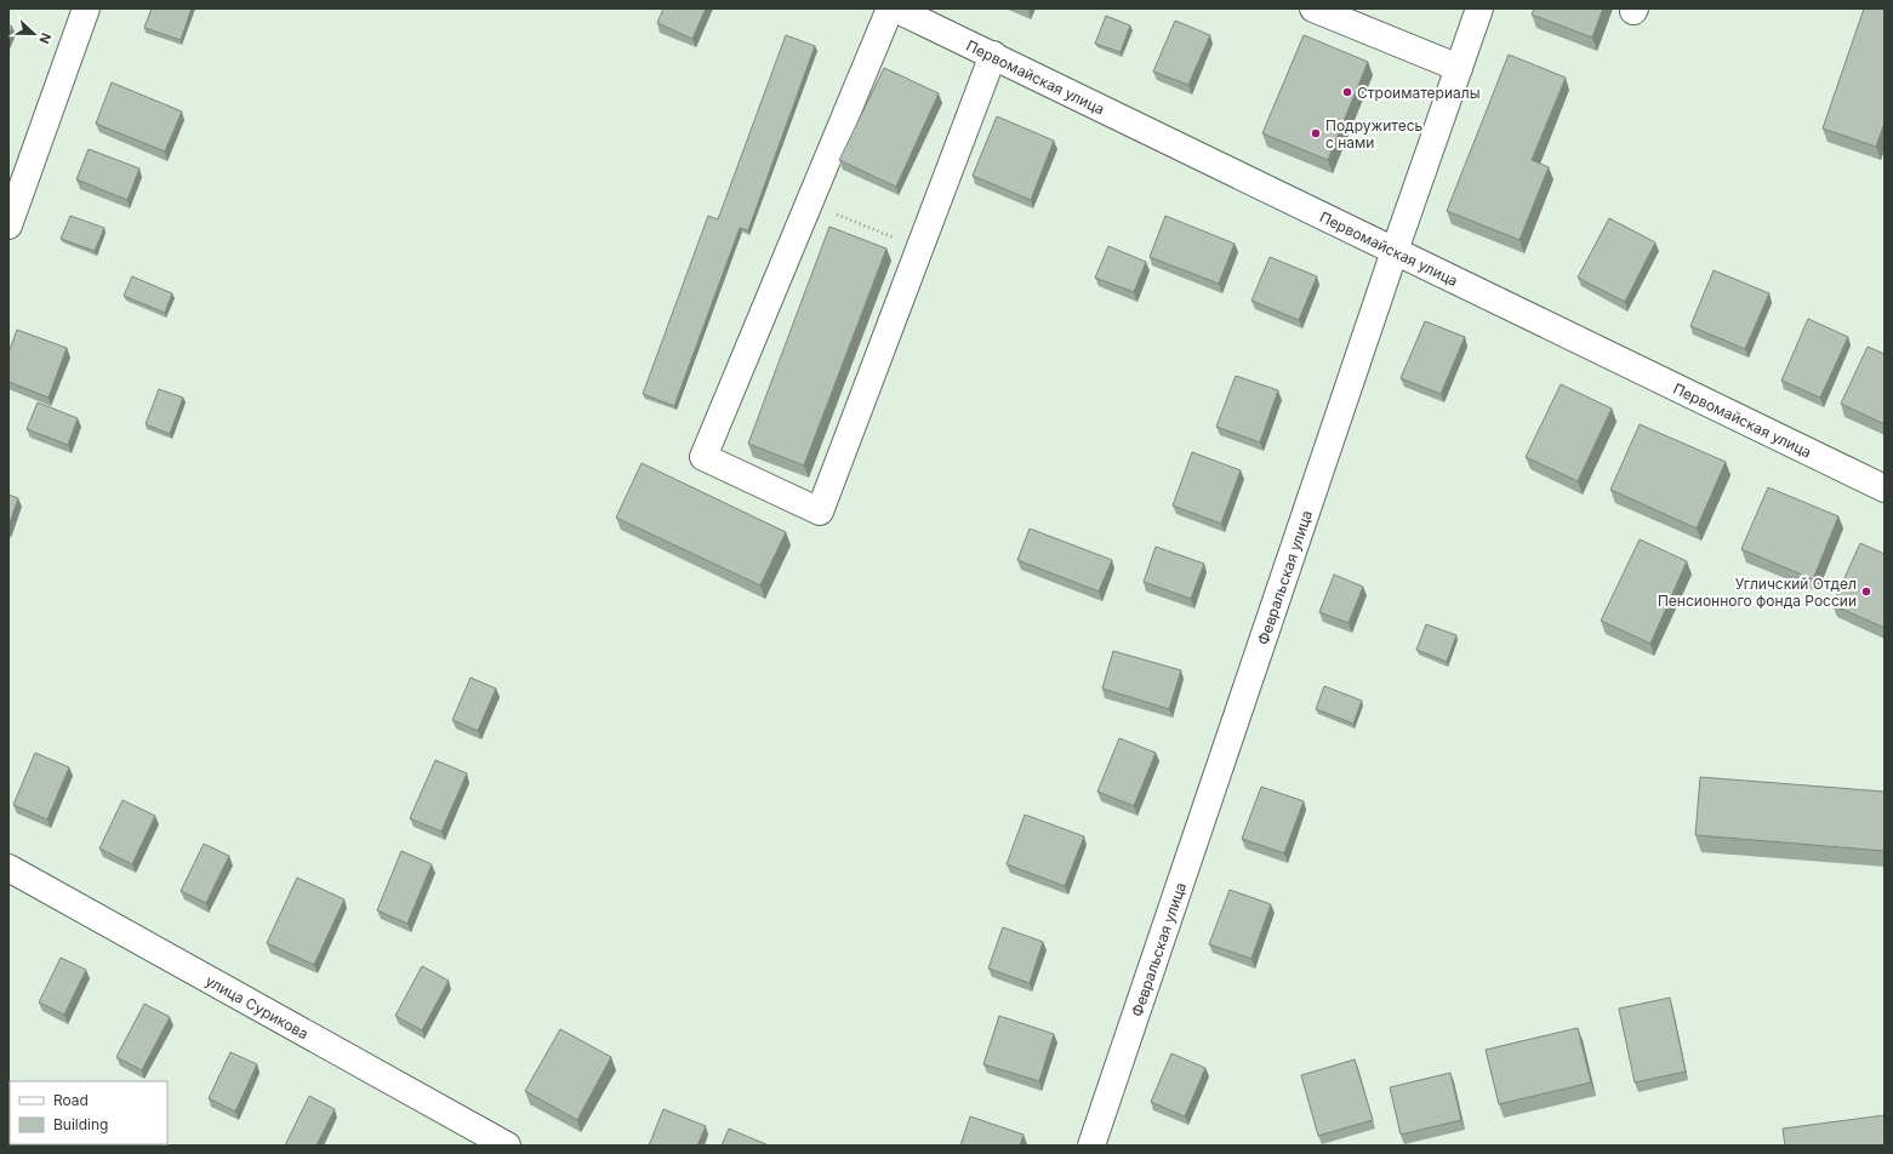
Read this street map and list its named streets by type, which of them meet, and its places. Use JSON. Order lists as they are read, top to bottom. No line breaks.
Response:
{"streets":{"street":["Первомайская улица","Февральская улица","улица Сурикова"]},"crossings":[["Первомайская улица","Февральская улица"]],"places":["Строиматериалы","Подружитесь с нами","Угличский Отдел Пенсионного фонда России"],"legend":["Road","Building"],"north":"right"}
